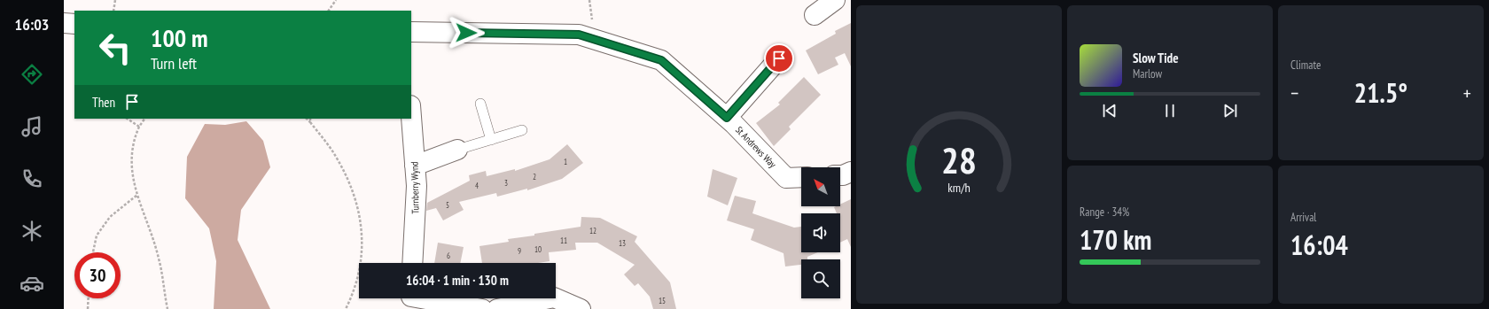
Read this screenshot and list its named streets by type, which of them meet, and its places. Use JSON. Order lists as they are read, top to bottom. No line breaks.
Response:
{"streets":{"street":["St Andrews Way","Turnberry Wynd"]},"house_numbers":["1","2","3","4","5","12","11","13","10","9","6","15"],"north":"top left","page":{"tabs":"16:03","tile":["Climate",["Range · 34%","170 km"],["Arrival","16:04"]],"turn":["100 m","Turn left"],"song":["Slow Tide","Marlow"],"heat":["−","21.5°","+"],"then":"Then","limit":"30","trip":"16:04 · 1 min · 130 m","gauge":["28","km/h"]}}
